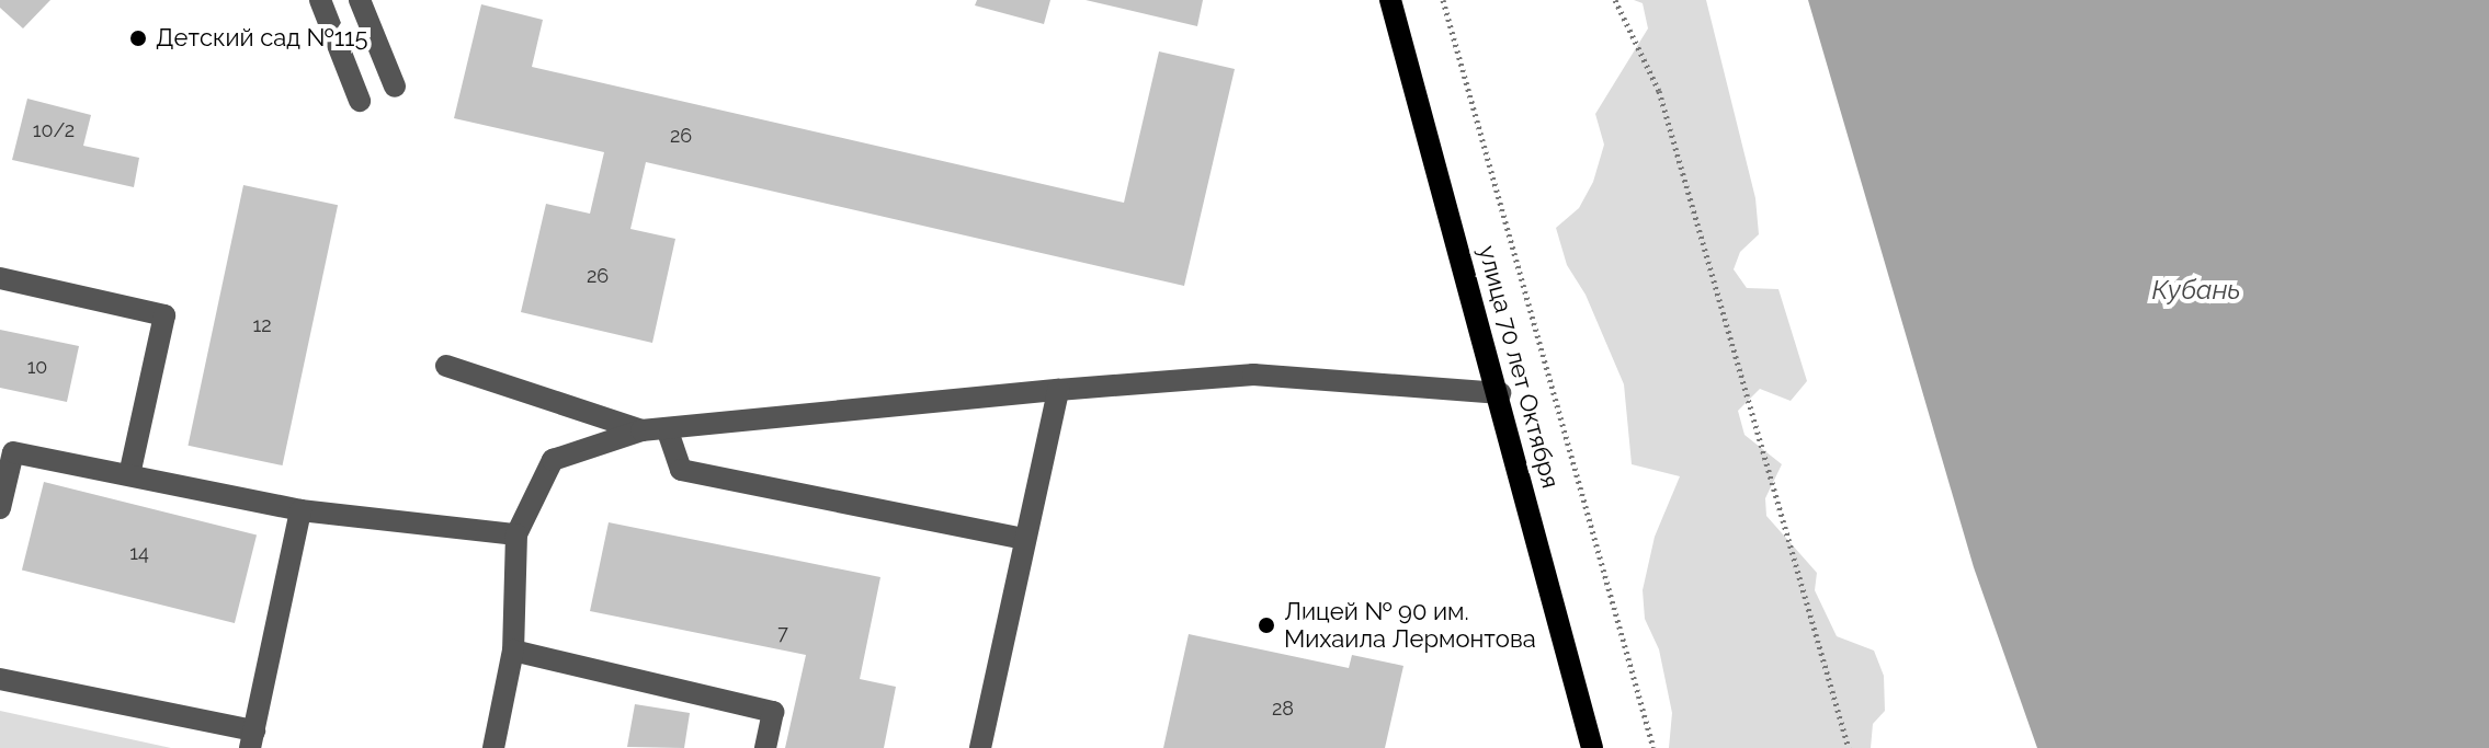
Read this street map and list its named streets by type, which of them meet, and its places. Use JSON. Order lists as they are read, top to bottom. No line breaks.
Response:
{"streets":{"main road":["улица 70 лет Октября"]},"water":["Кубань"],"places":["Детский сад №115","Лицей № 90 им. Михаила Лермонтова"],"house_numbers":["10/2","26","26","12","10","14","7","28"]}
